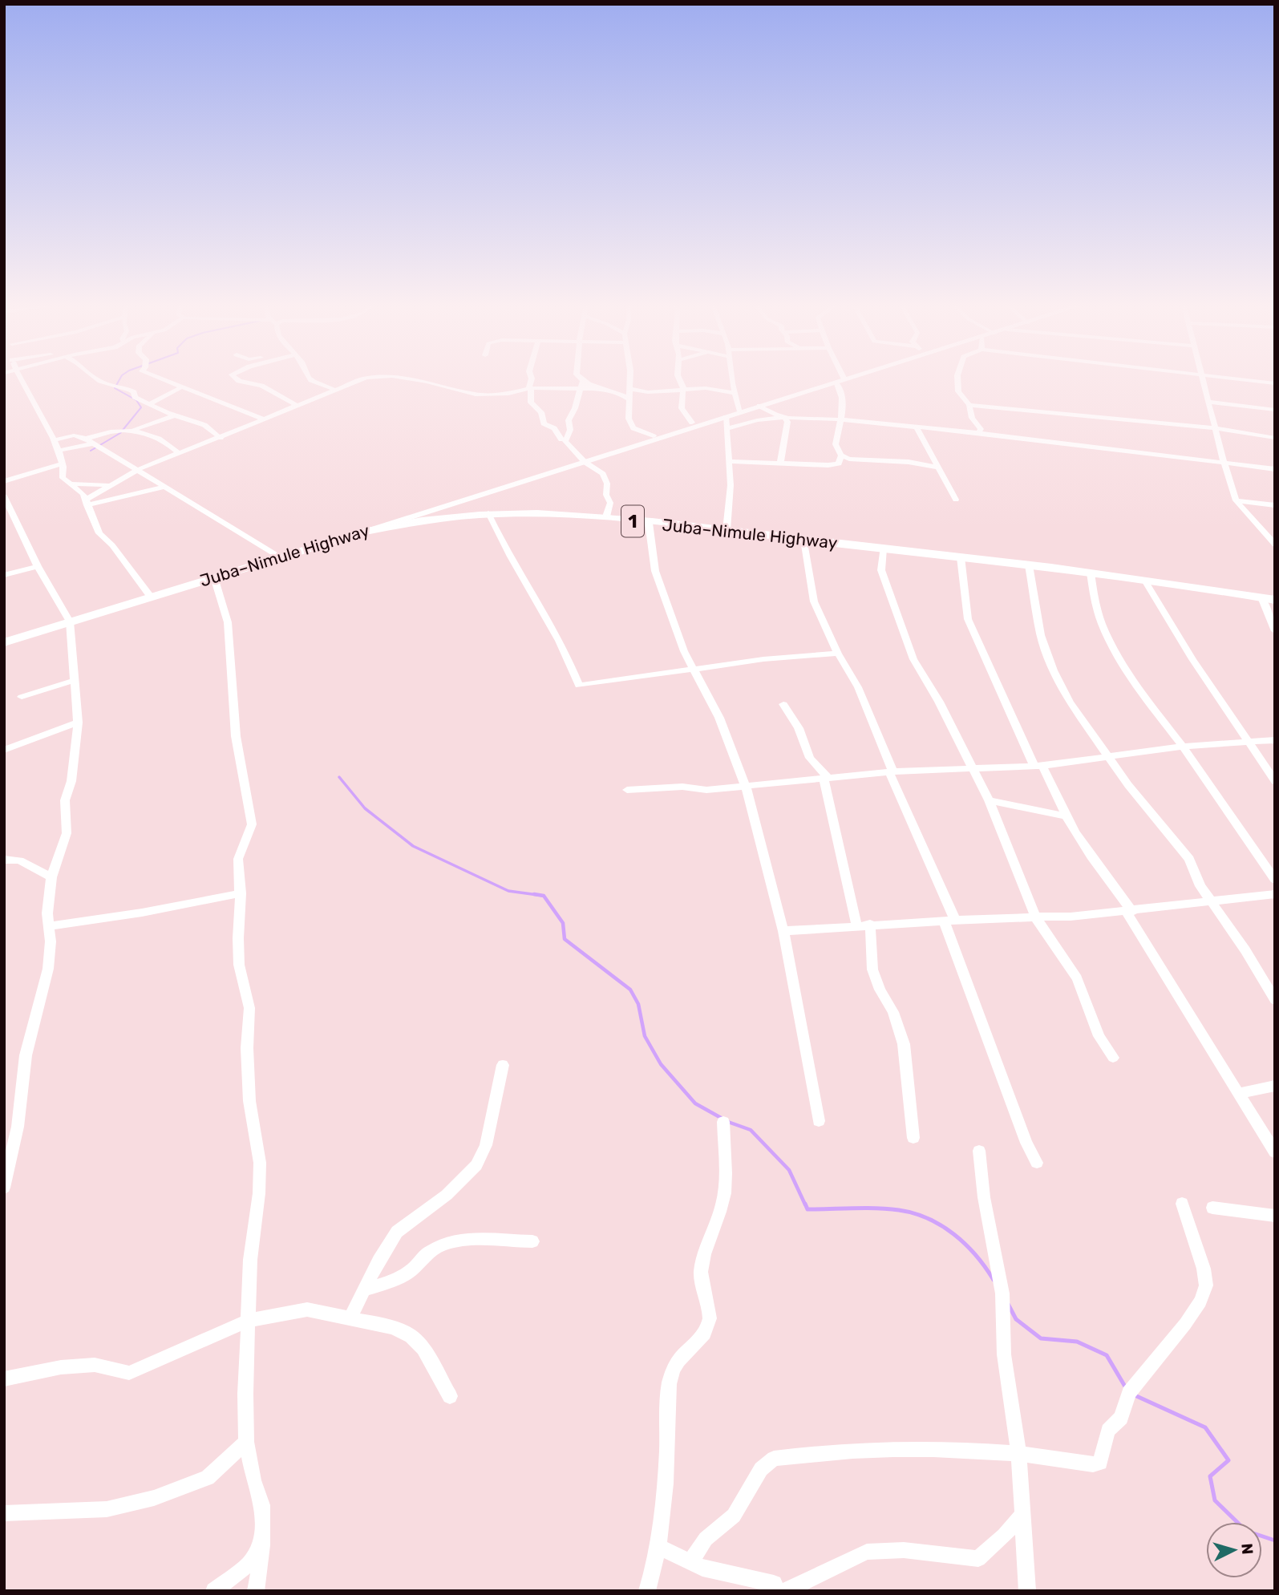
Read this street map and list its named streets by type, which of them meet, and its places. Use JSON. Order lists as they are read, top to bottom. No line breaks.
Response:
{"streets":{"main road":["1","Juba–Nimule Highway"]},"north":"right"}
